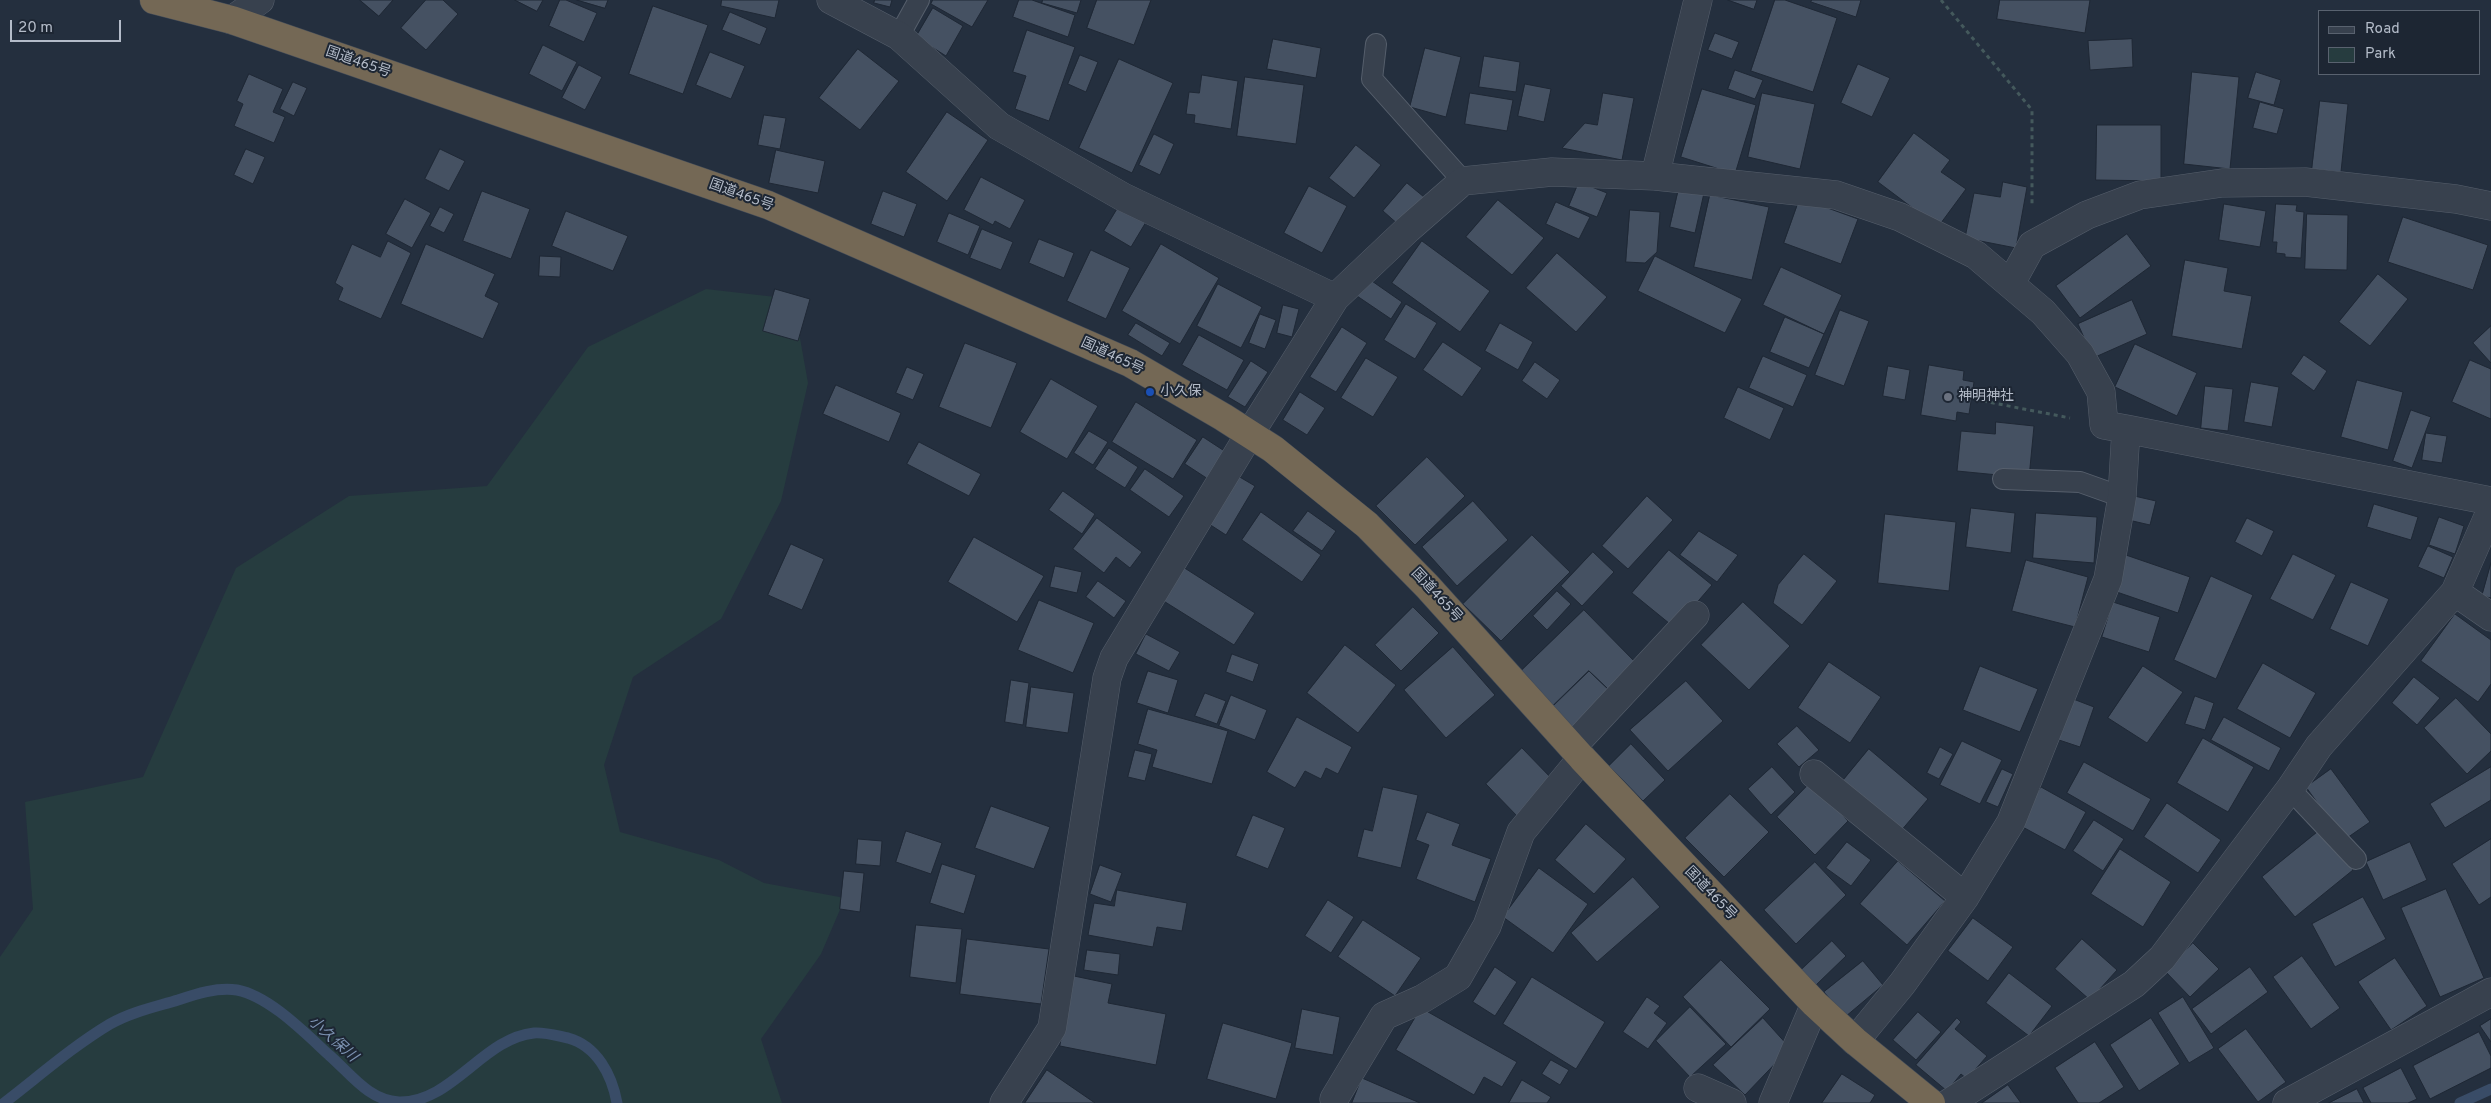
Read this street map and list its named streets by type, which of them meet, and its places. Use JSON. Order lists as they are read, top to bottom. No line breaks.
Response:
{"streets":{"highway":["国道465号"]},"water":["小久保川"],"places":["小久保","神明神社"],"legend":["Road","Park"],"scale_bar":"20 m"}
